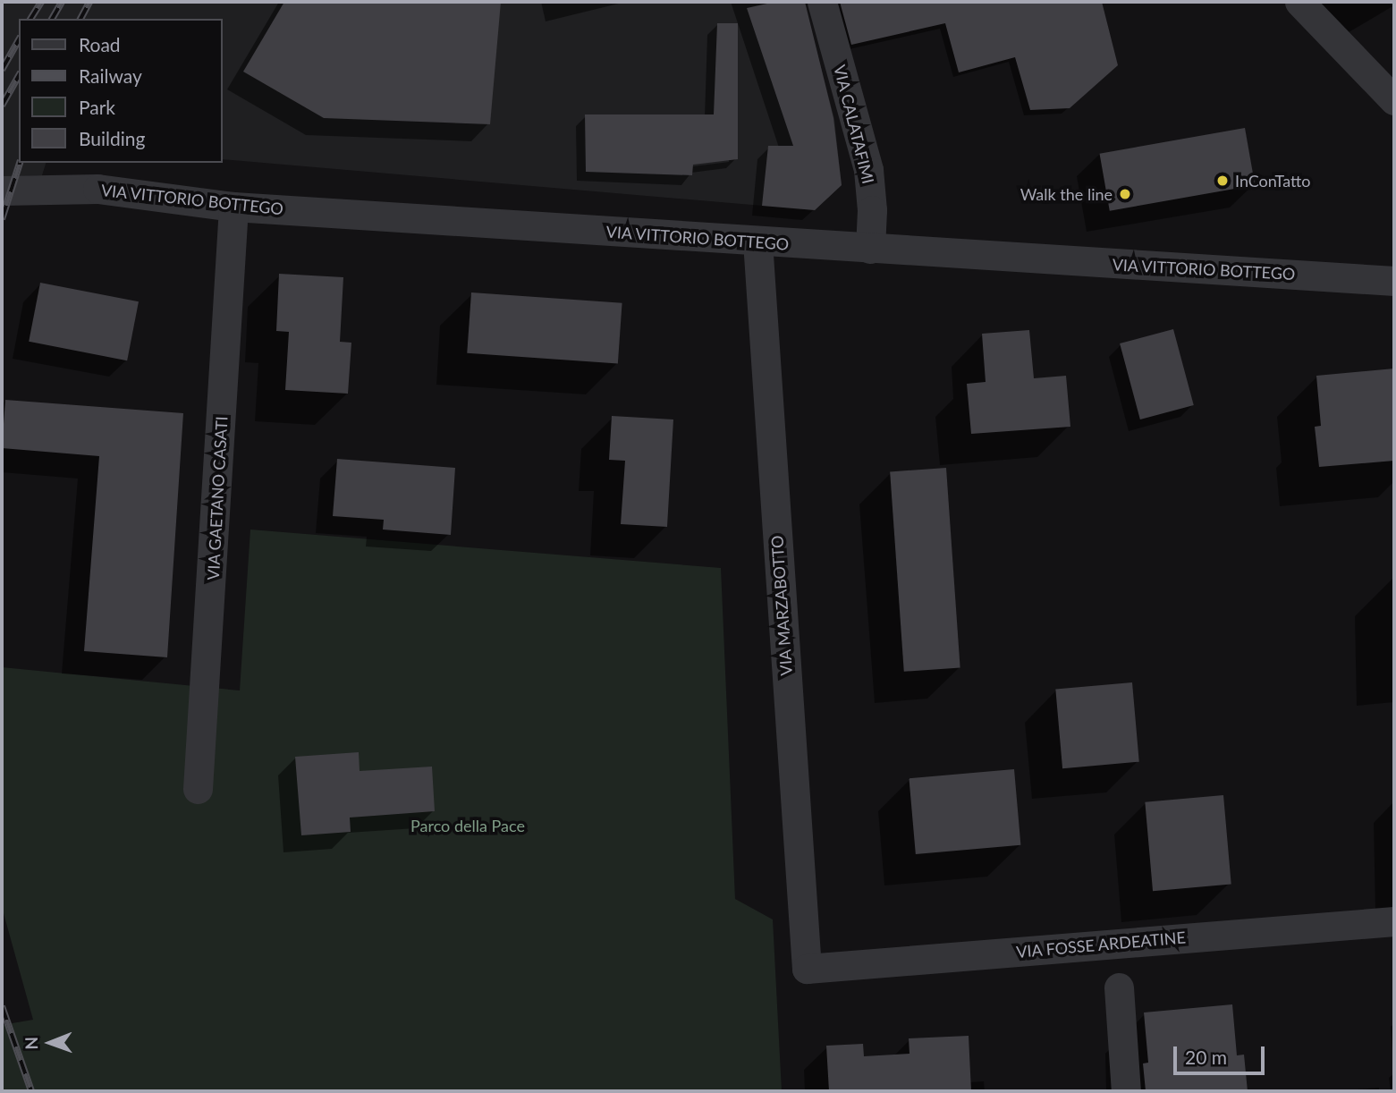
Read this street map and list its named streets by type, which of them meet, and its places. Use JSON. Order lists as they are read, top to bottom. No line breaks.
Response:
{"streets":{"street":["VIA CALATAFIMI","VIA VITTORIO BOTTEGO","VIA GAETANO CASATI","VIA MARZABOTTO","VIA FOSSE ARDEATINE"]},"crossings":[["VIA CALATAFIMI","VIA VITTORIO BOTTEGO"],["VIA VITTORIO BOTTEGO","VIA GAETANO CASATI"],["VIA VITTORIO BOTTEGO","VIA MARZABOTTO"],["VIA MARZABOTTO","VIA FOSSE ARDEATINE"]],"parks":["Parco della Pace"],"places":["InConTatto","Walk the line"],"legend":["Road","Railway","Park","Building"],"scale_bar":"20 m","north":"left"}
